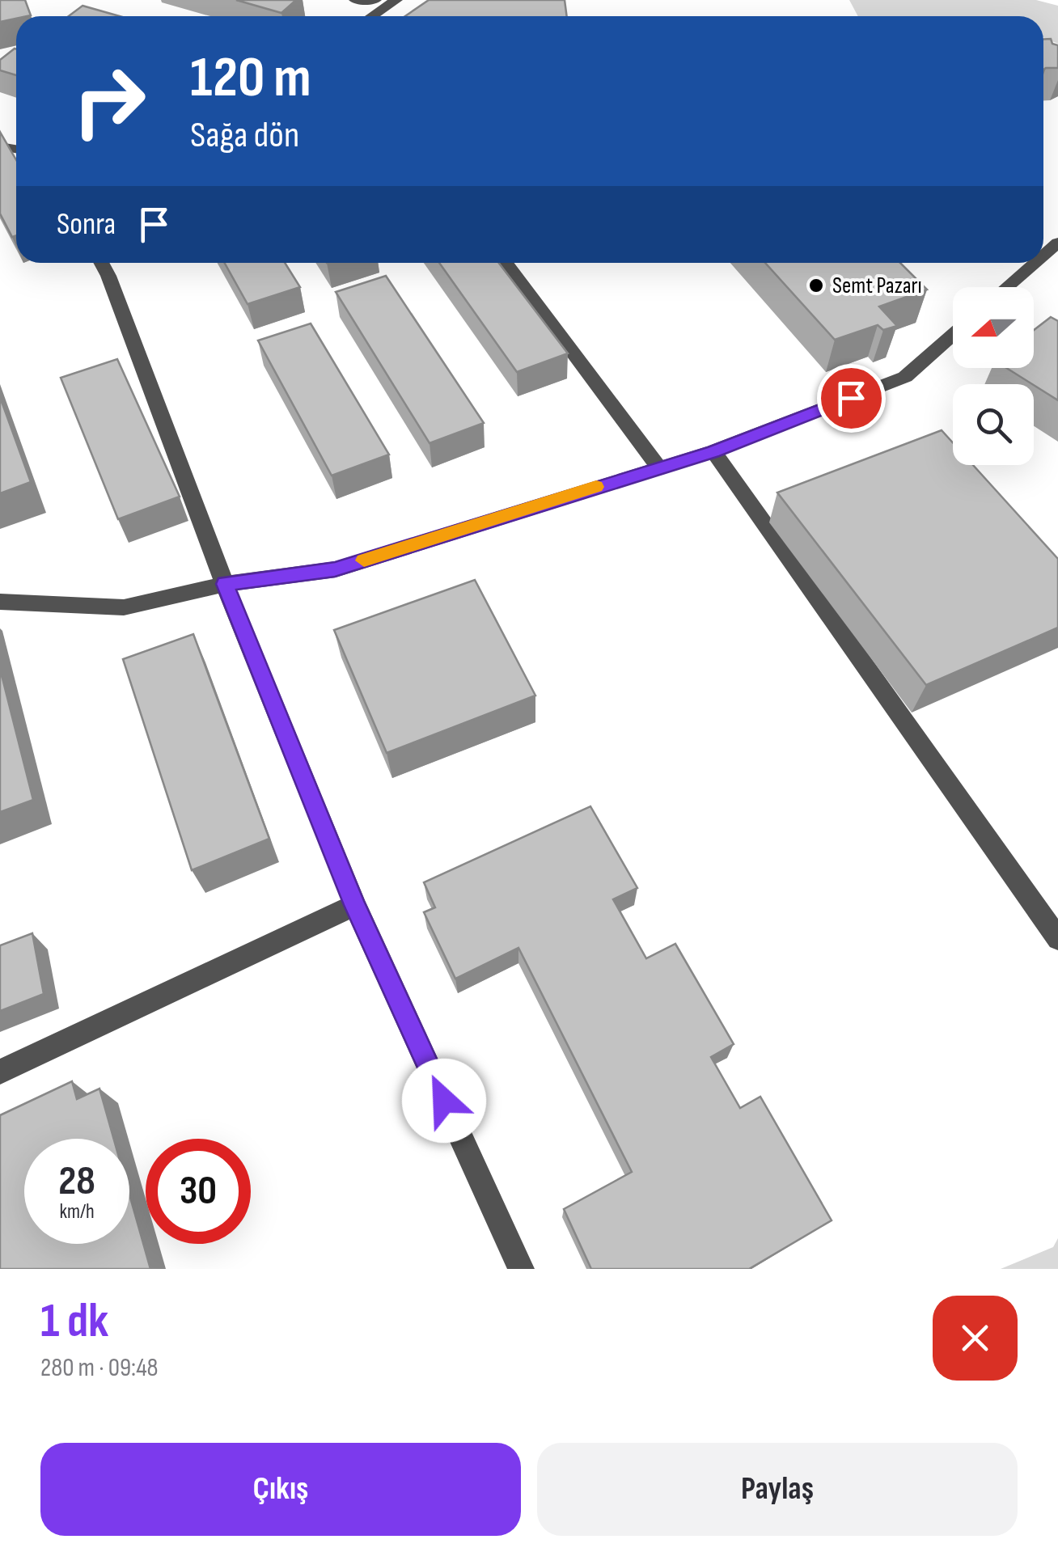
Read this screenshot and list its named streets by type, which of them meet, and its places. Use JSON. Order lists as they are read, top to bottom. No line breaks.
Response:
{"places":["Semt Pazarı"],"north":"left","page":{"turn":["120 m","Sağa dön"],"then":"Sonra","speed":"28 km/h","limit":"30","heading":["1 dk","280 m · 09:48"],"buttons":["Çıkış","Paylaş"]}}
